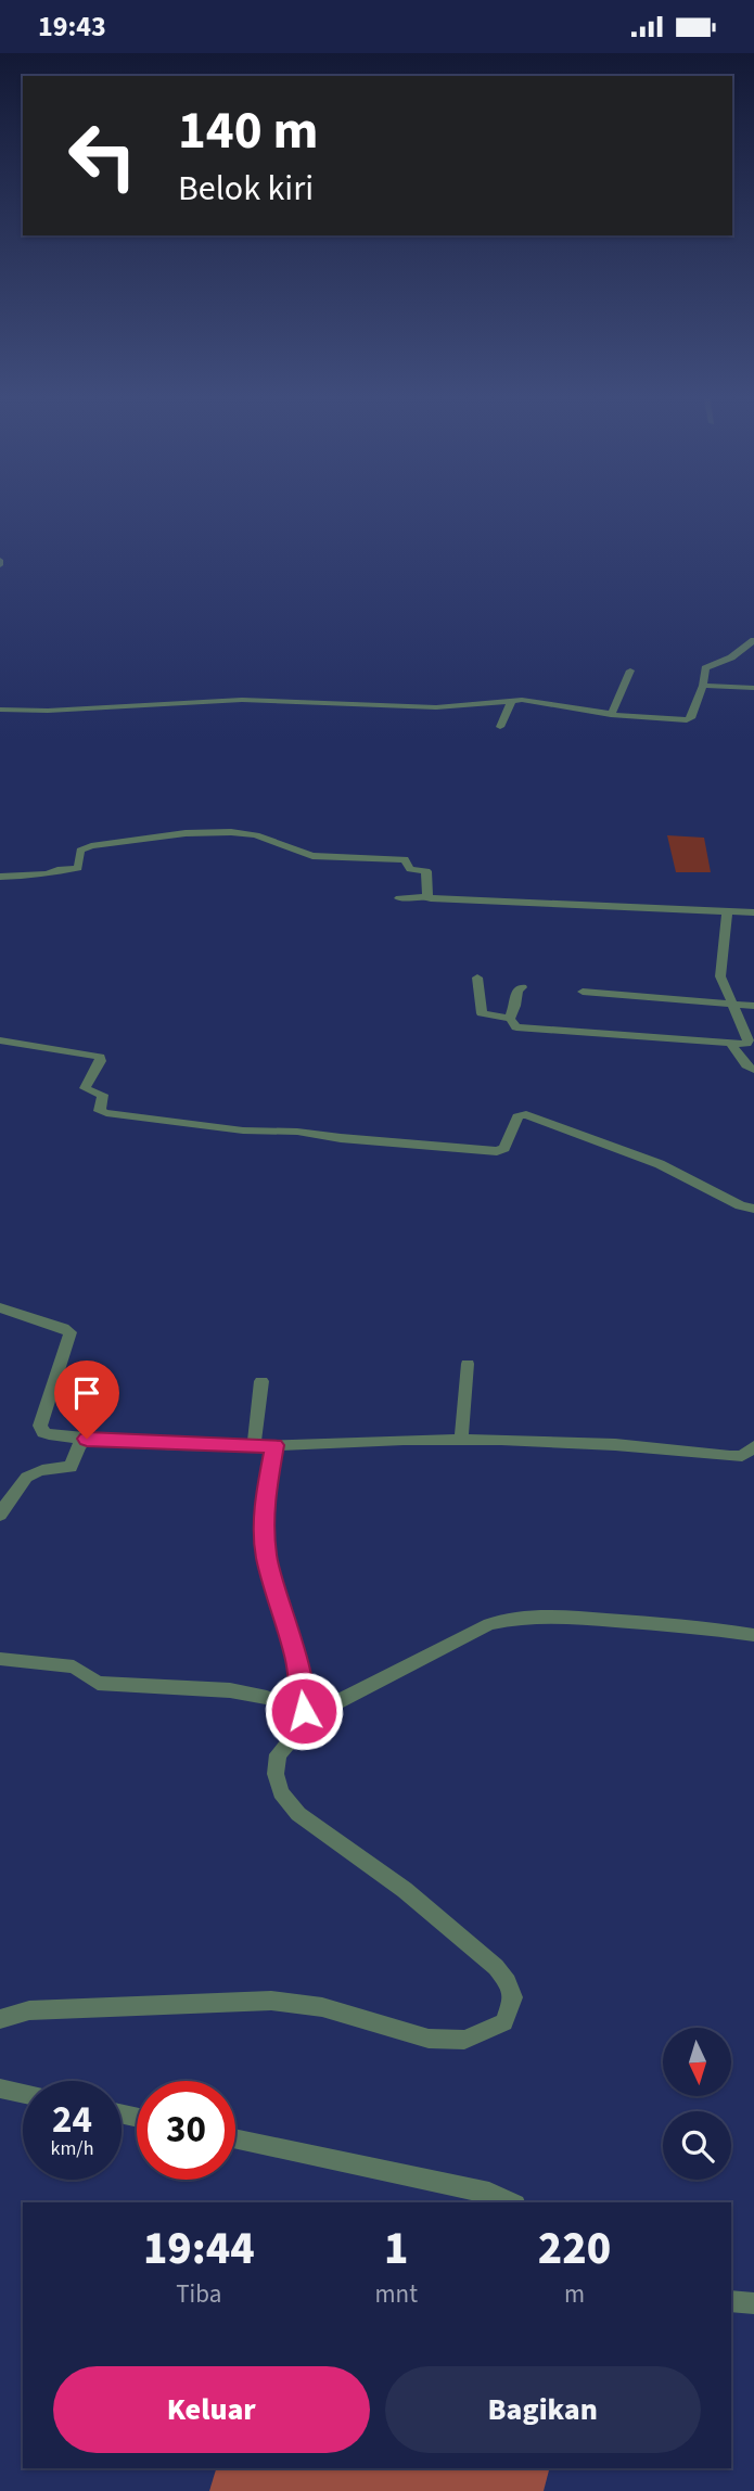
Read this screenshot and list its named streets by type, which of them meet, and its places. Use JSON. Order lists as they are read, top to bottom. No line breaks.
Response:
{"north":"bottom","page":{"status":"19:43","turn":["140 m","Belok kiri"],"speed":"24 km/h","limit":"30","eta":["19:44","Tiba","1","mnt","220","m"],"buttons":["Keluar","Bagikan"]}}
